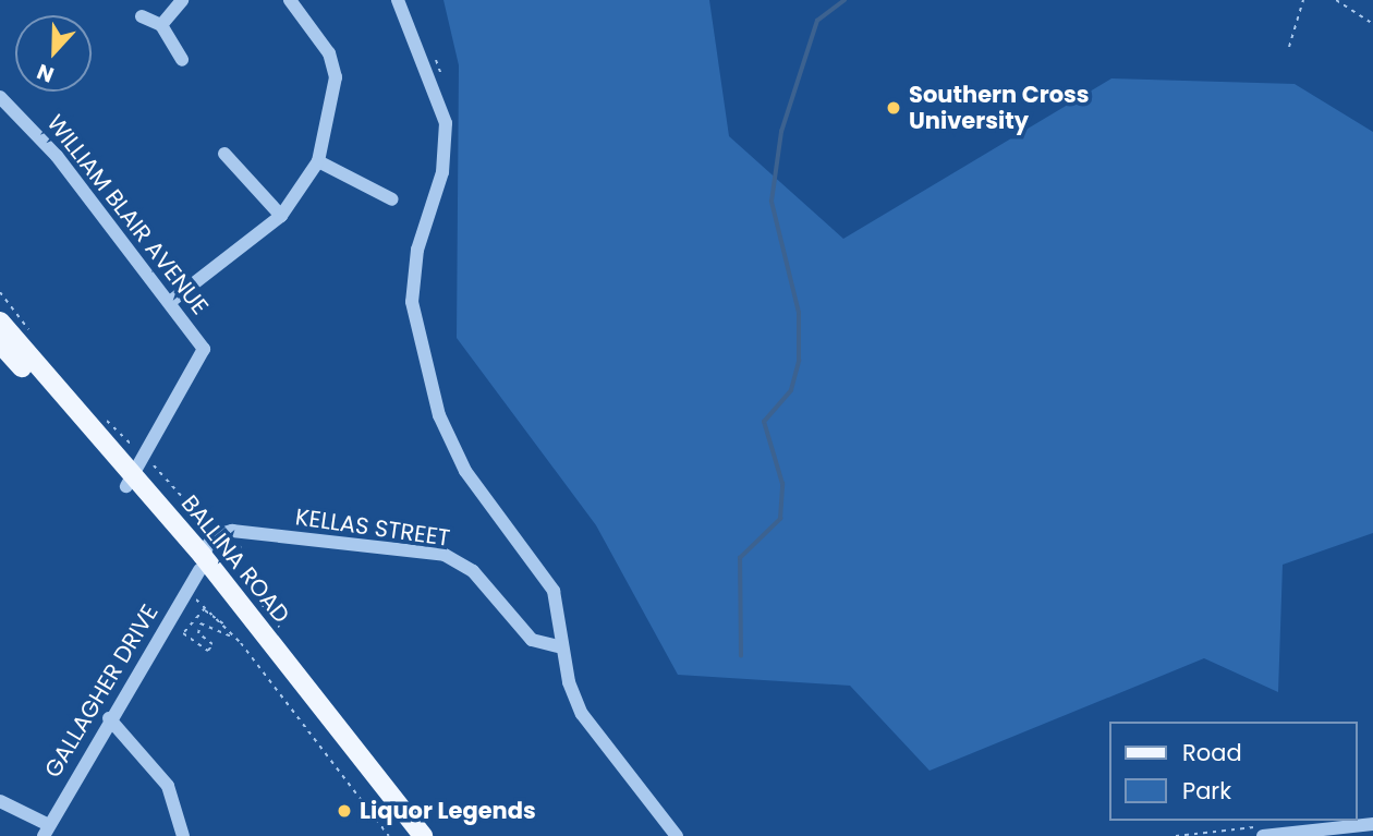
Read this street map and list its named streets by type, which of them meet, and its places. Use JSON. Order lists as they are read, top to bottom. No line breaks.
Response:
{"streets":{"main road":["BALLINA ROAD"],"street":["WILLIAM BLAIR AVENUE","KELLAS STREET","GALLAGHER DRIVE"]},"crossings":[["WILLIAM BLAIR AVENUE","BALLINA ROAD"],["KELLAS STREET","BALLINA ROAD"],["KELLAS STREET","GALLAGHER DRIVE"],["BALLINA ROAD","GALLAGHER DRIVE"]],"places":["Southern Cross University","Liquor Legends"],"legend":["Road","Park"],"north":"bottom"}
